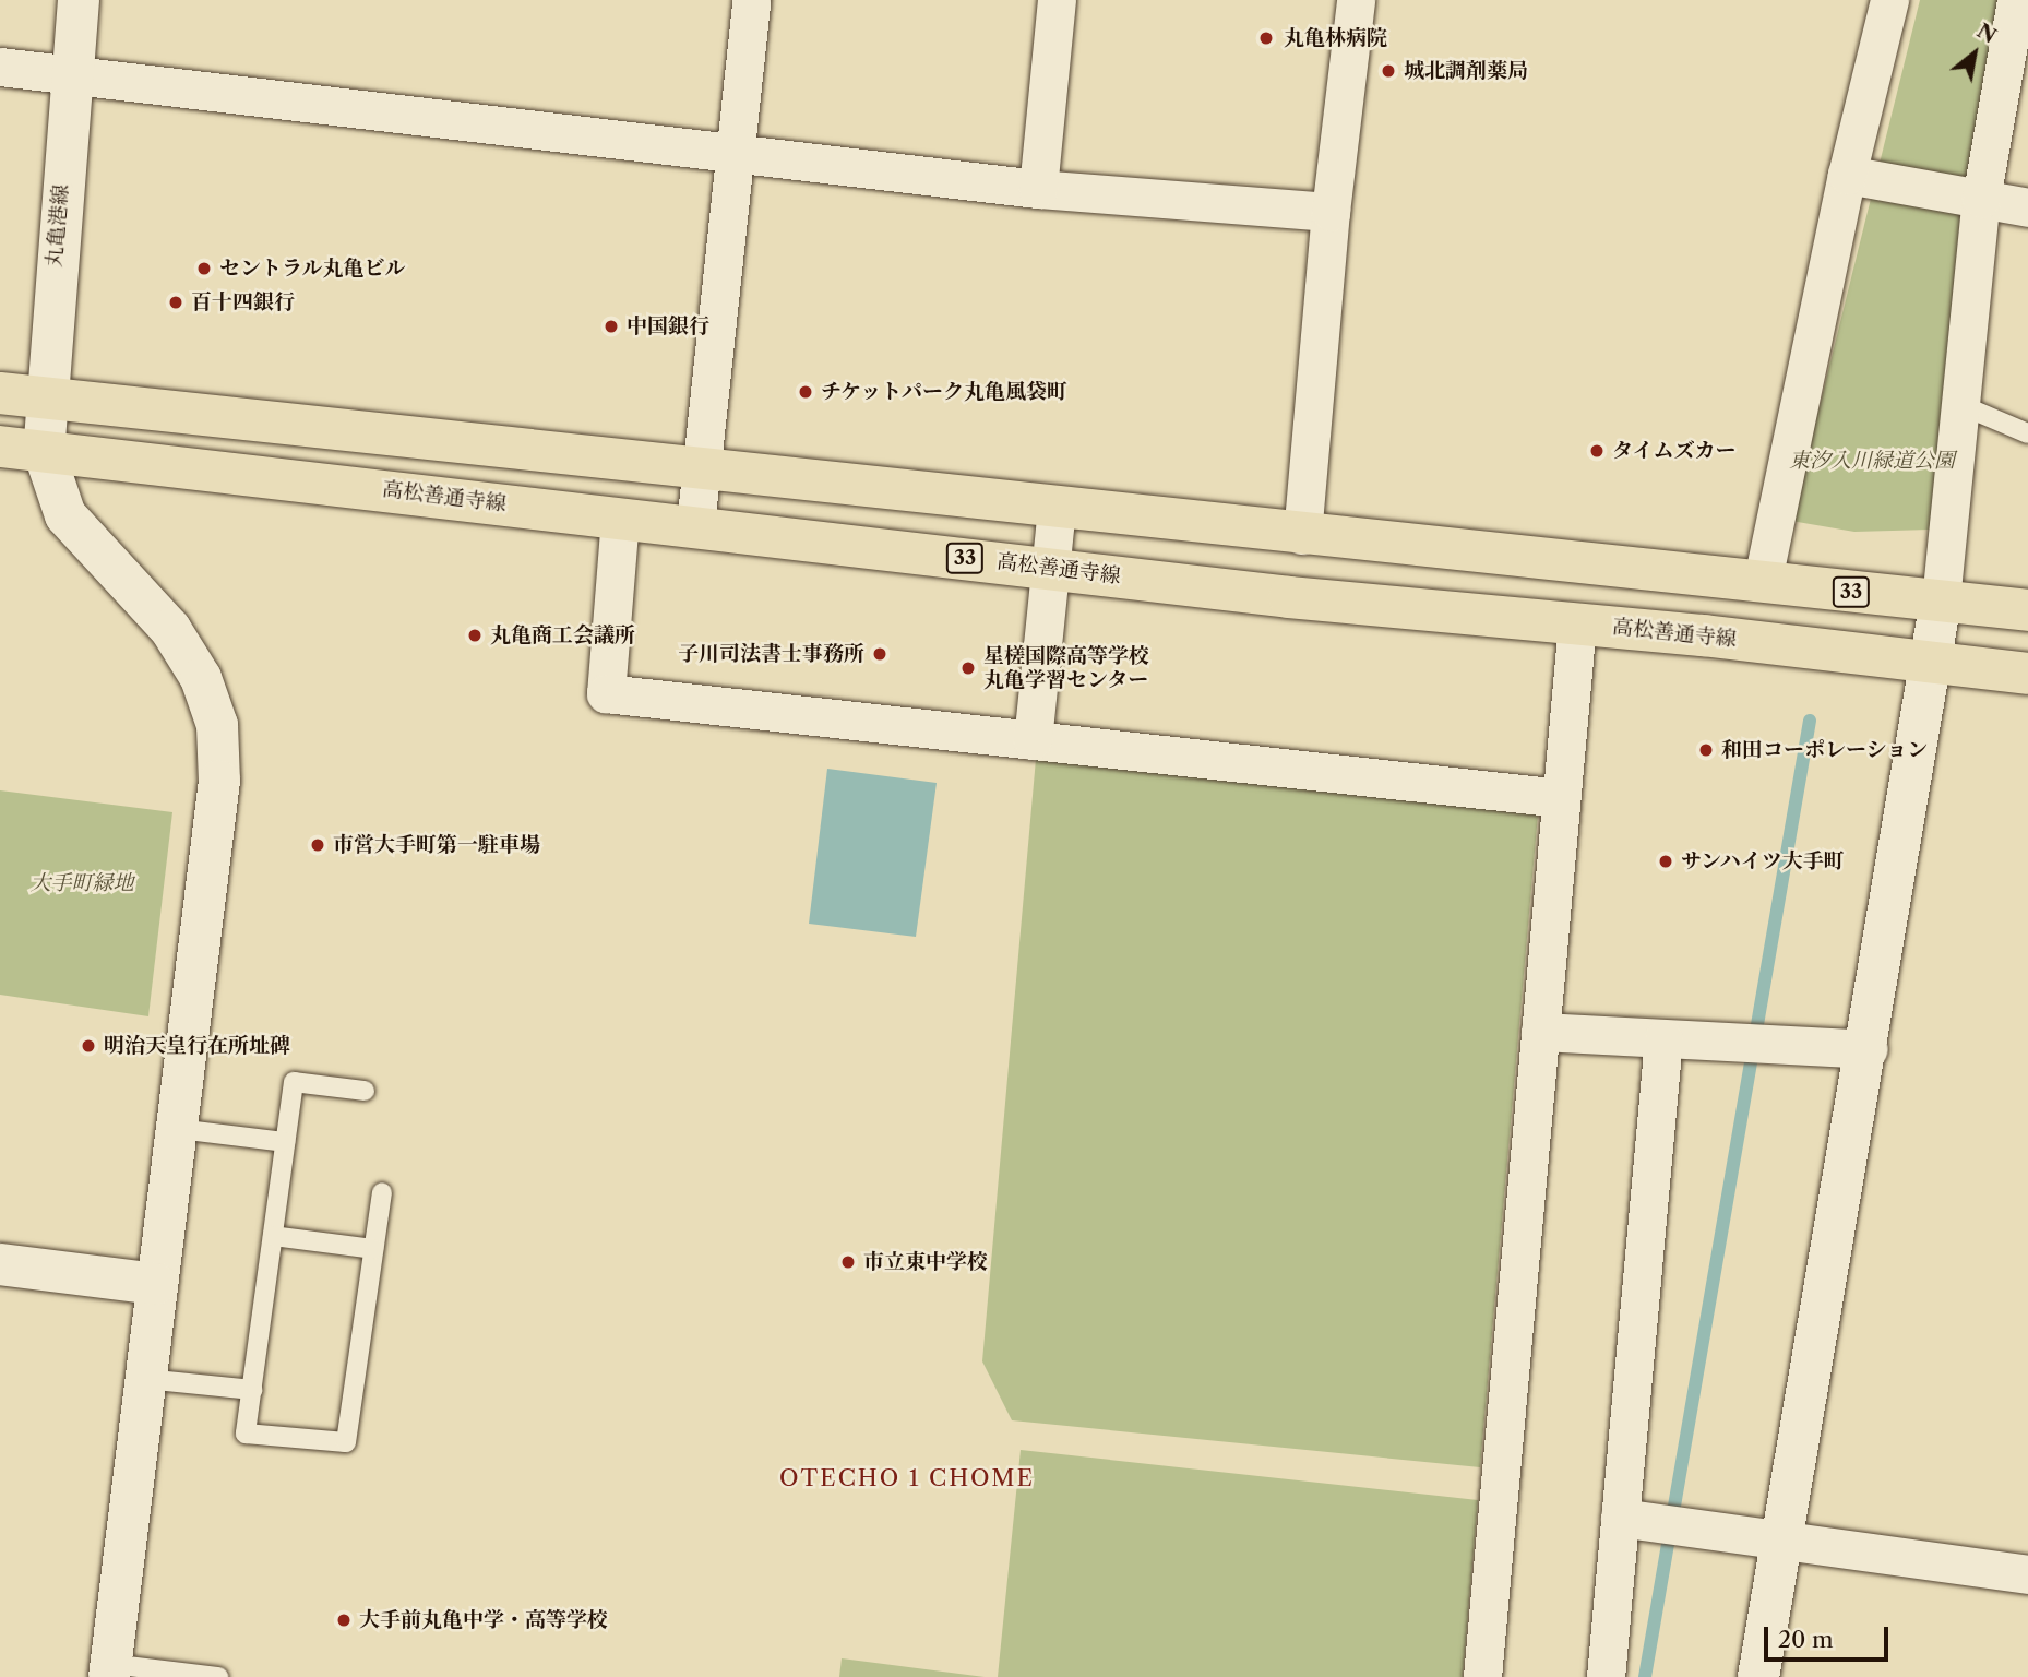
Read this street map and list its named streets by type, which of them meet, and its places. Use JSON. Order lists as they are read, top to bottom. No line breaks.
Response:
{"streets":{"main road":["高松善通寺線","33"],"street":["丸亀港線"]},"crossings":[["丸亀港線","高松善通寺線"],["丸亀港線","33"]],"districts":["OTECHO 1 CHOME"],"parks":["東汐入川緑道公園","大手町緑地"],"places":["丸亀林病院","城北調剤薬局","セントラル丸亀ビル","百十四銀行","中国銀行","チケットパーク丸亀風袋町","タイムズカー","丸亀商工会議所","子川司法書士事務所","星槎国際高等学校 丸亀学習センター","和田コーポレーション","市営大手町第一駐車場","サンハイツ大手町","明治天皇行在所址碑","市立東中学校","大手前丸亀中学・高等学校"],"scale_bar":"20 m","north":"top right"}
